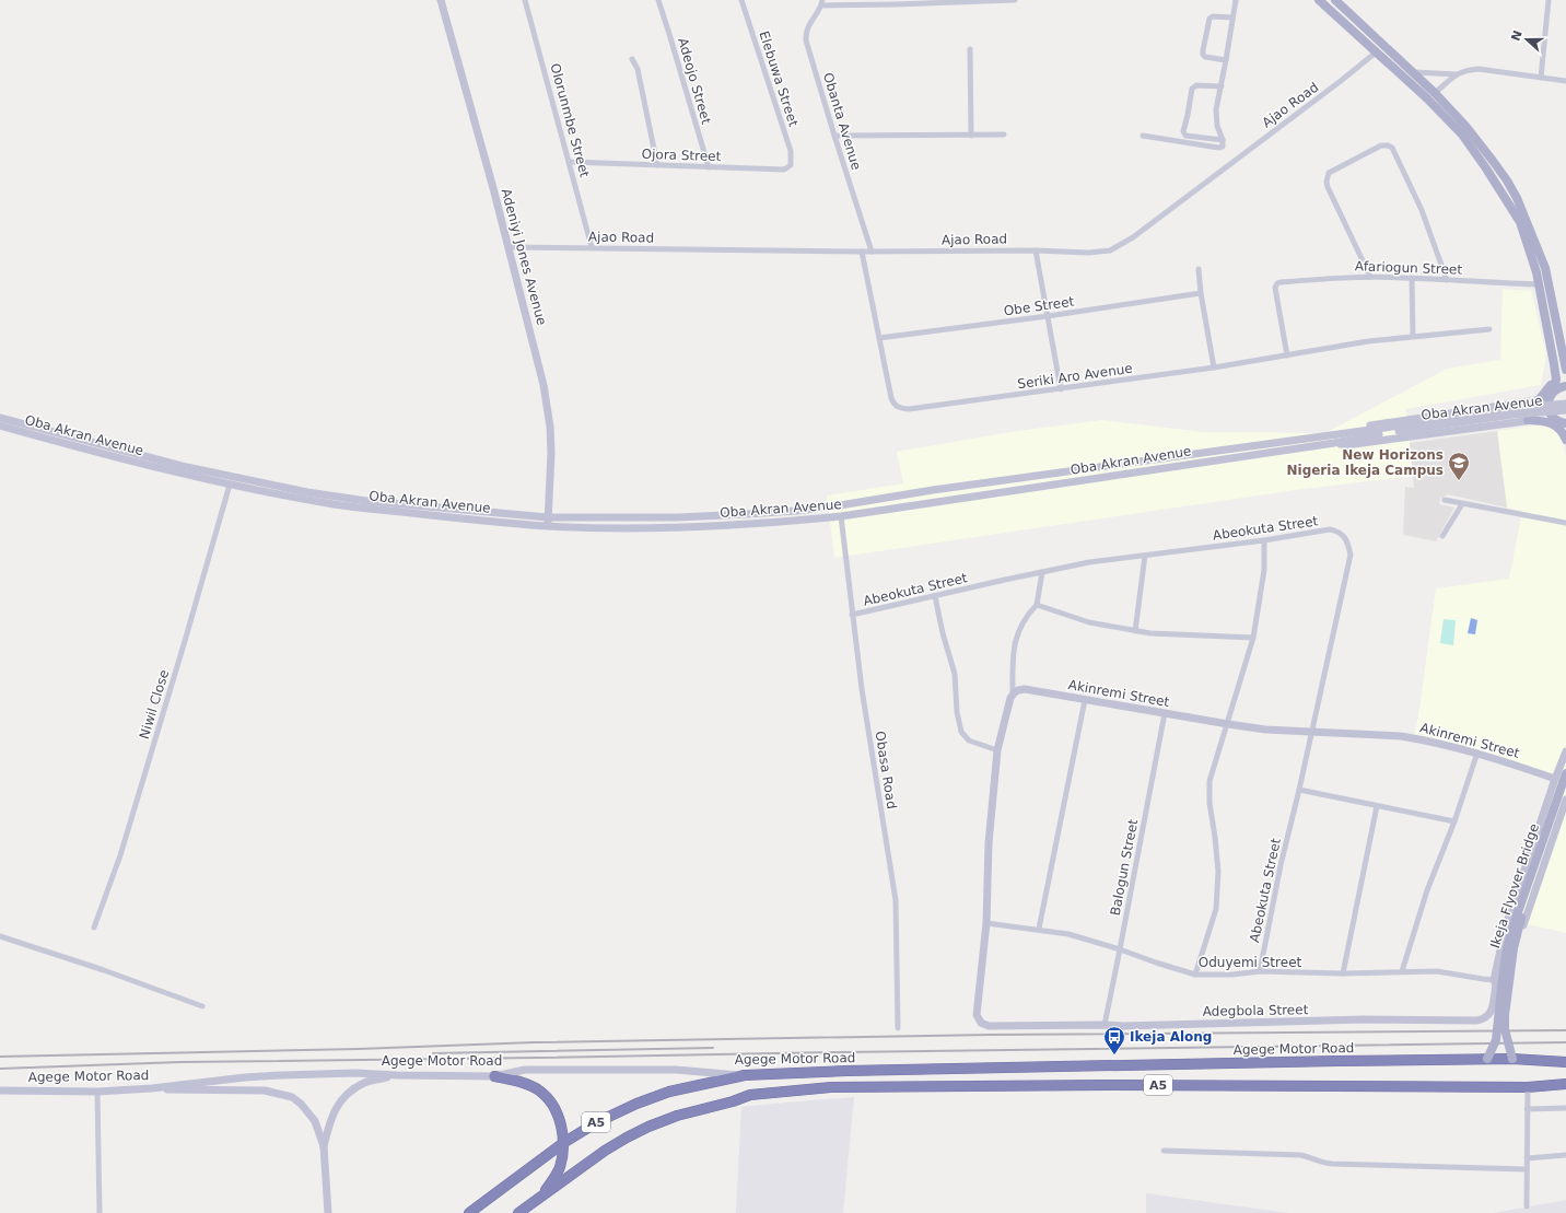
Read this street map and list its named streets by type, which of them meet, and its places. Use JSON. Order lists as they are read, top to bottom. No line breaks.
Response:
{"streets":{"highway":["Agege Motor Road","A5"],"main road":["Adeniyi Jones Avenue","Oba Akran Avenue","Akinremi Street","Ikeja Flyover Bridge","Adegbola Street"],"street":["Elebuwa Street","Adeojo Street","Ajao Road","Olorunmbe Street","Obanta Avenue","Ojora Street","Afariogun Street","Obe Street","Seriki Aro Avenue","Abeokuta Street","Niwil Close","Obasa Road","Balogun Street","Oduyemi Street"]},"crossings":[["Elebuwa Street","Ojora Street"],["Adeojo Street","Ojora Street"],["Ajao Road","Olorunmbe Street"],["Ajao Road","Obanta Avenue"],["Ajao Road","Adeniyi Jones Avenue"],["Ajao Road","Seriki Aro Avenue"],["Olorunmbe Street","Ojora Street"],["Adeniyi Jones Avenue","Oba Akran Avenue"],["Afariogun Street","Seriki Aro Avenue"],["Obe Street","Seriki Aro Avenue"],["Oba Akran Avenue","Niwil Close"],["Oba Akran Avenue","Obasa Road"],["Abeokuta Street","Akinremi Street"],["Abeokuta Street","Obasa Road"],["Abeokuta Street","Oduyemi Street"],["Akinremi Street","Balogun Street"],["Balogun Street","Oduyemi Street"],["Balogun Street","Adegbola Street"],["Ikeja Flyover Bridge","Agege Motor Road"],["Oduyemi Street","Adegbola Street"],["Agege Motor Road","A5"]],"places":{"school or university":["New Horizons Nigeria Ikeja Campus"],"bus stop":["Ikeja Along"]},"north":"left"}
